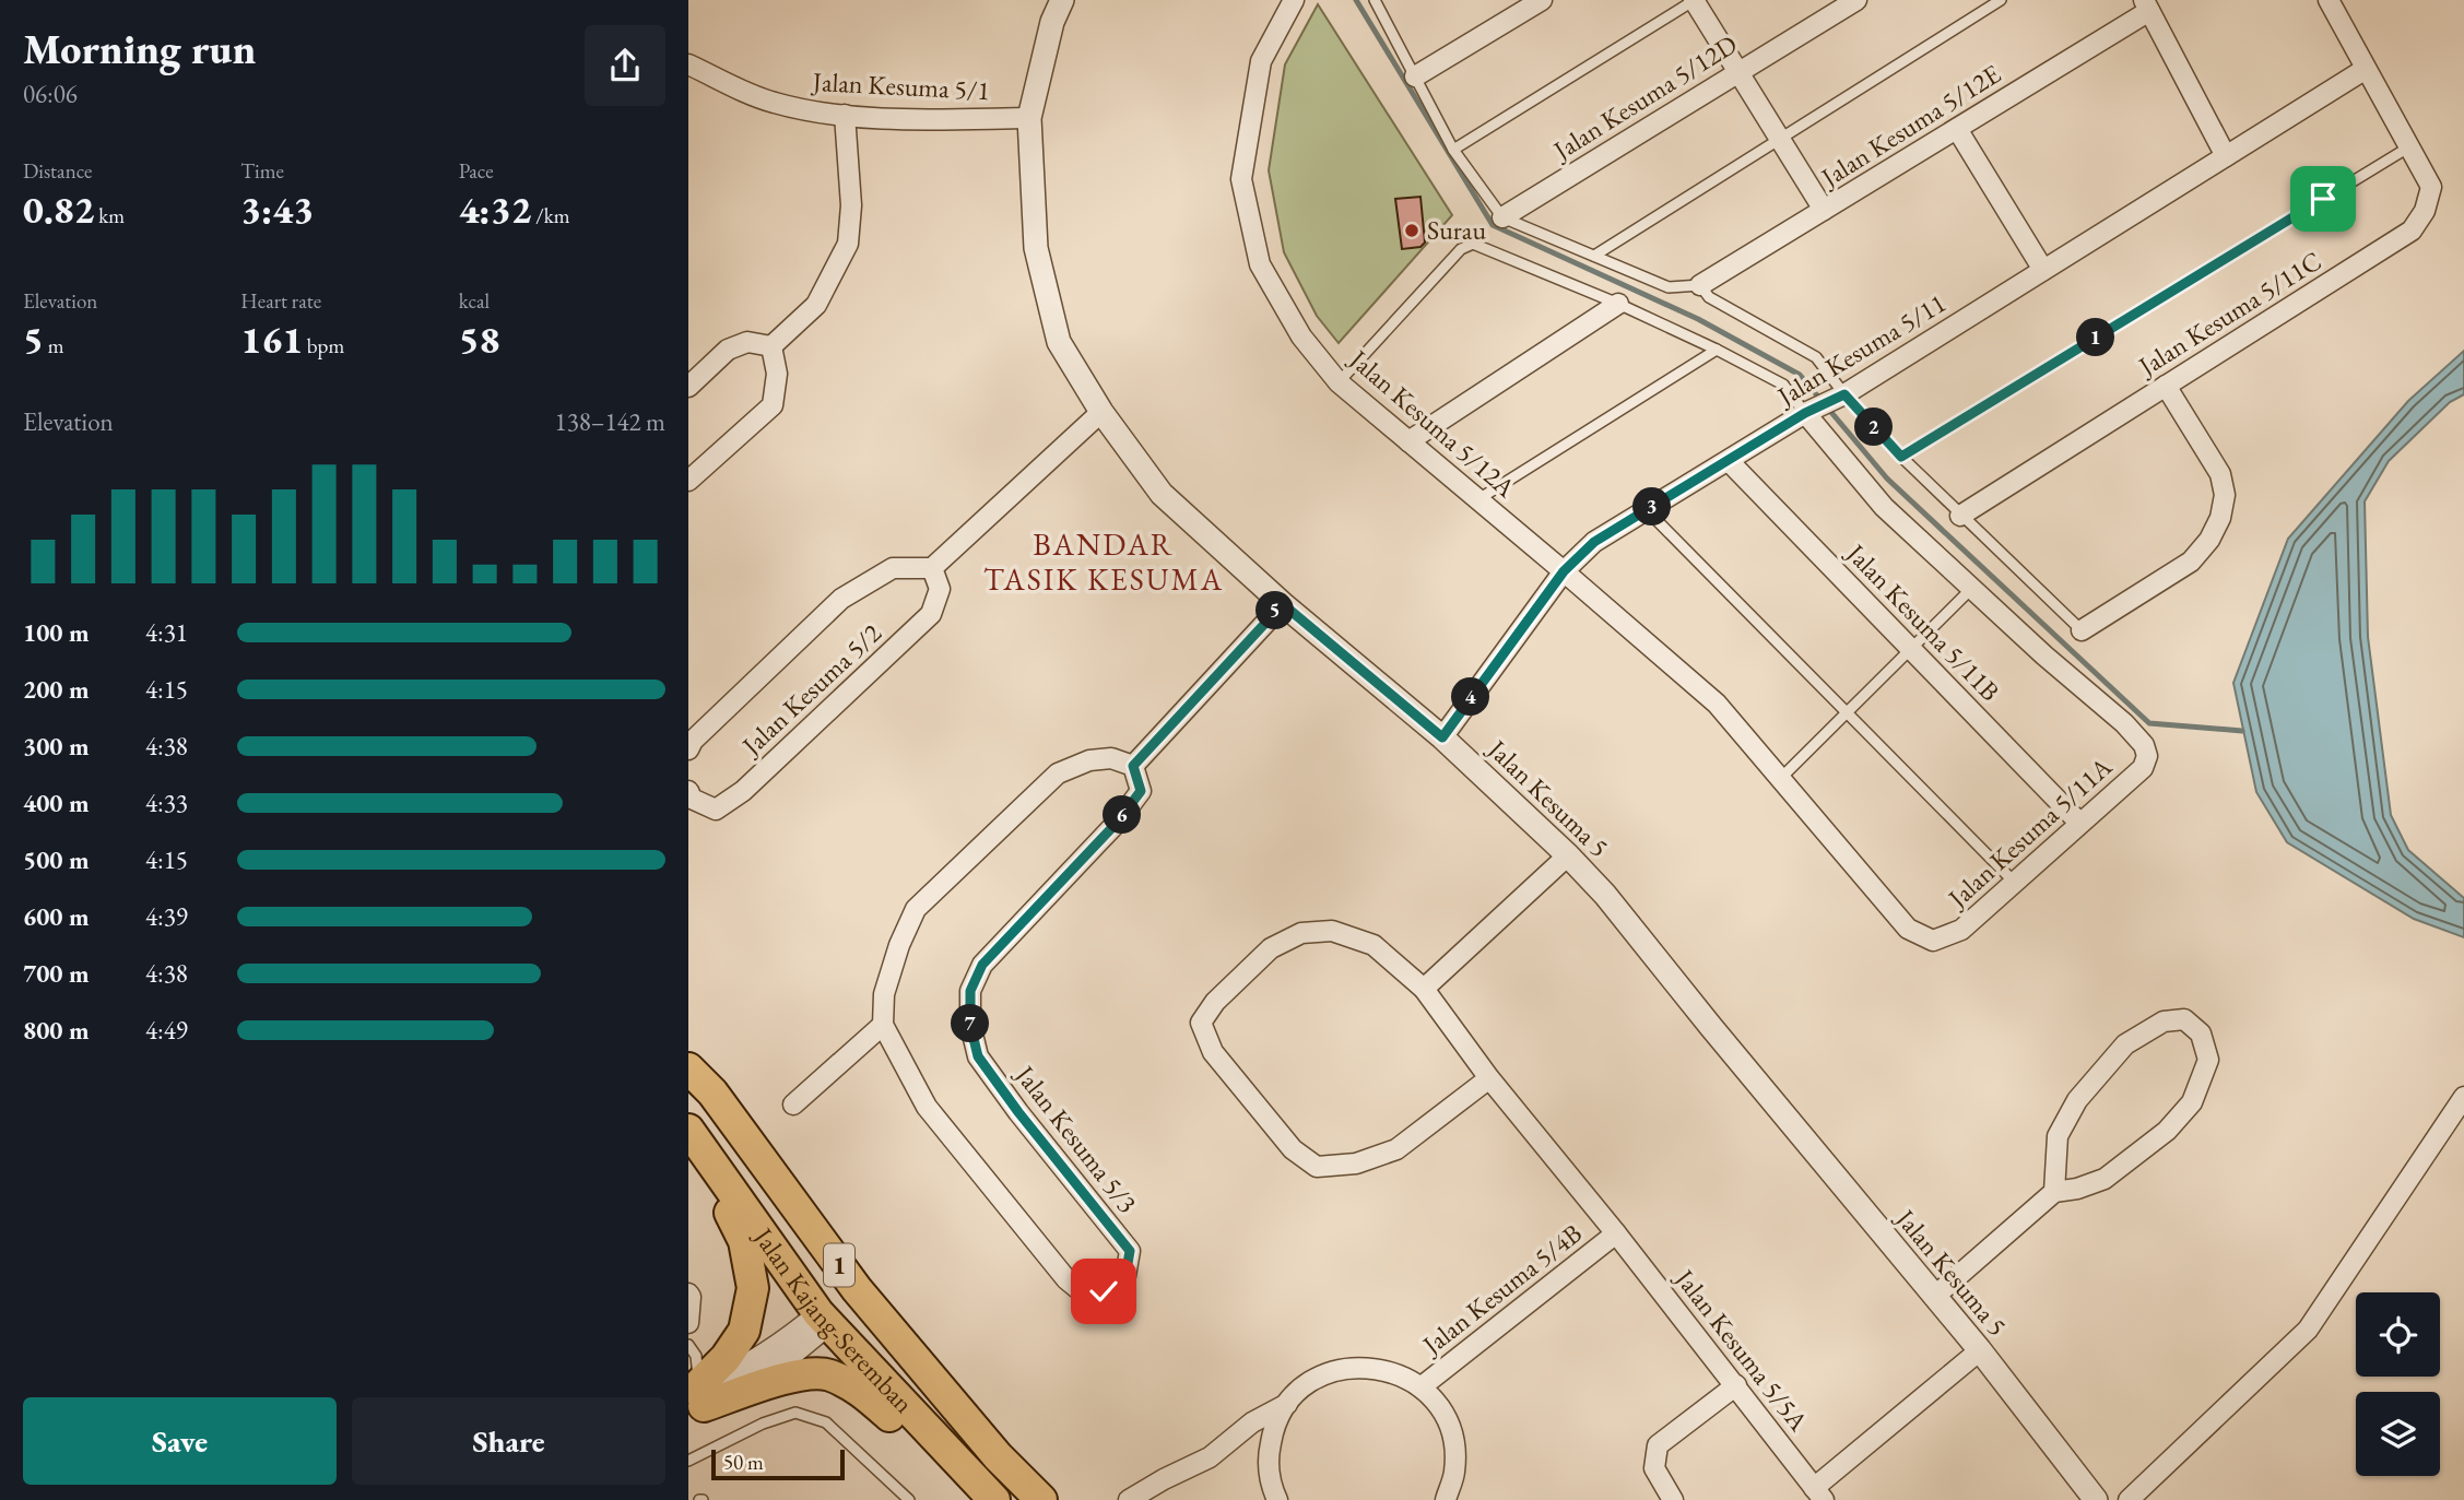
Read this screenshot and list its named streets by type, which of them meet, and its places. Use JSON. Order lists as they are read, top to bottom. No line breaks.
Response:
{"streets":{"main road":["1","Jalan Kajang-Seremban"],"street":["Jalan Kesuma 5/1","Jalan Kesuma 5/12D","Jalan Kesuma 5/12E","Jalan Kesuma 5/11C","Jalan Kesuma 5/11","Jalan Kesuma 5/12A","Jalan Kesuma 5/11B","Jalan Kesuma 5/2","Jalan Kesuma 5","Jalan Kesuma 5/11A","Jalan Kesuma 5/3","Jalan Kesuma 5/4B","Jalan Kesuma 5/5A"]},"crossings":[["Jalan Kesuma 5/1","Jalan Kesuma 5"],["Jalan Kesuma 5/11C","Jalan Kesuma 5/11"],["Jalan Kesuma 5/11","Jalan Kesuma 5/12A"],["Jalan Kesuma 5/11","Jalan Kesuma 5/11B"],["Jalan Kesuma 5/11","Jalan Kesuma 5"],["Jalan Kesuma 5/11","Jalan Kesuma 5/11A"],["Jalan Kesuma 5/12A","Jalan Kesuma 5/11A"],["Jalan Kesuma 5/11B","Jalan Kesuma 5/11A"],["Jalan Kesuma 5/4B","Jalan Kesuma 5/5A"]],"districts":["BANDAR TASIK KESUMA"],"places":["Surau"],"scale_bar":"50 m","page":{"heading":["Morning run","06:06"],"stats":[["Distance","0.82 km"],["Time","3:43"],["Pace","4:32 /km"],["Elevation","5 m"],["Heart rate","161 bpm"],["kcal","58"]],"pins":["1","2","3","5","4","6","7"],"chart":["Elevation","138–142 m"],"list":[{"name":"100 m","note":"4:31"},{"name":"200 m","note":"4:15"},{"name":"300 m","note":"4:38"},{"name":"400 m","note":"4:33"},{"name":"500 m","note":"4:15"},{"name":"600 m","note":"4:39"},{"name":"700 m","note":"4:38"},{"name":"800 m","note":"4:49"}],"buttons":["Save","Share"],"scale":"50 m"}}
